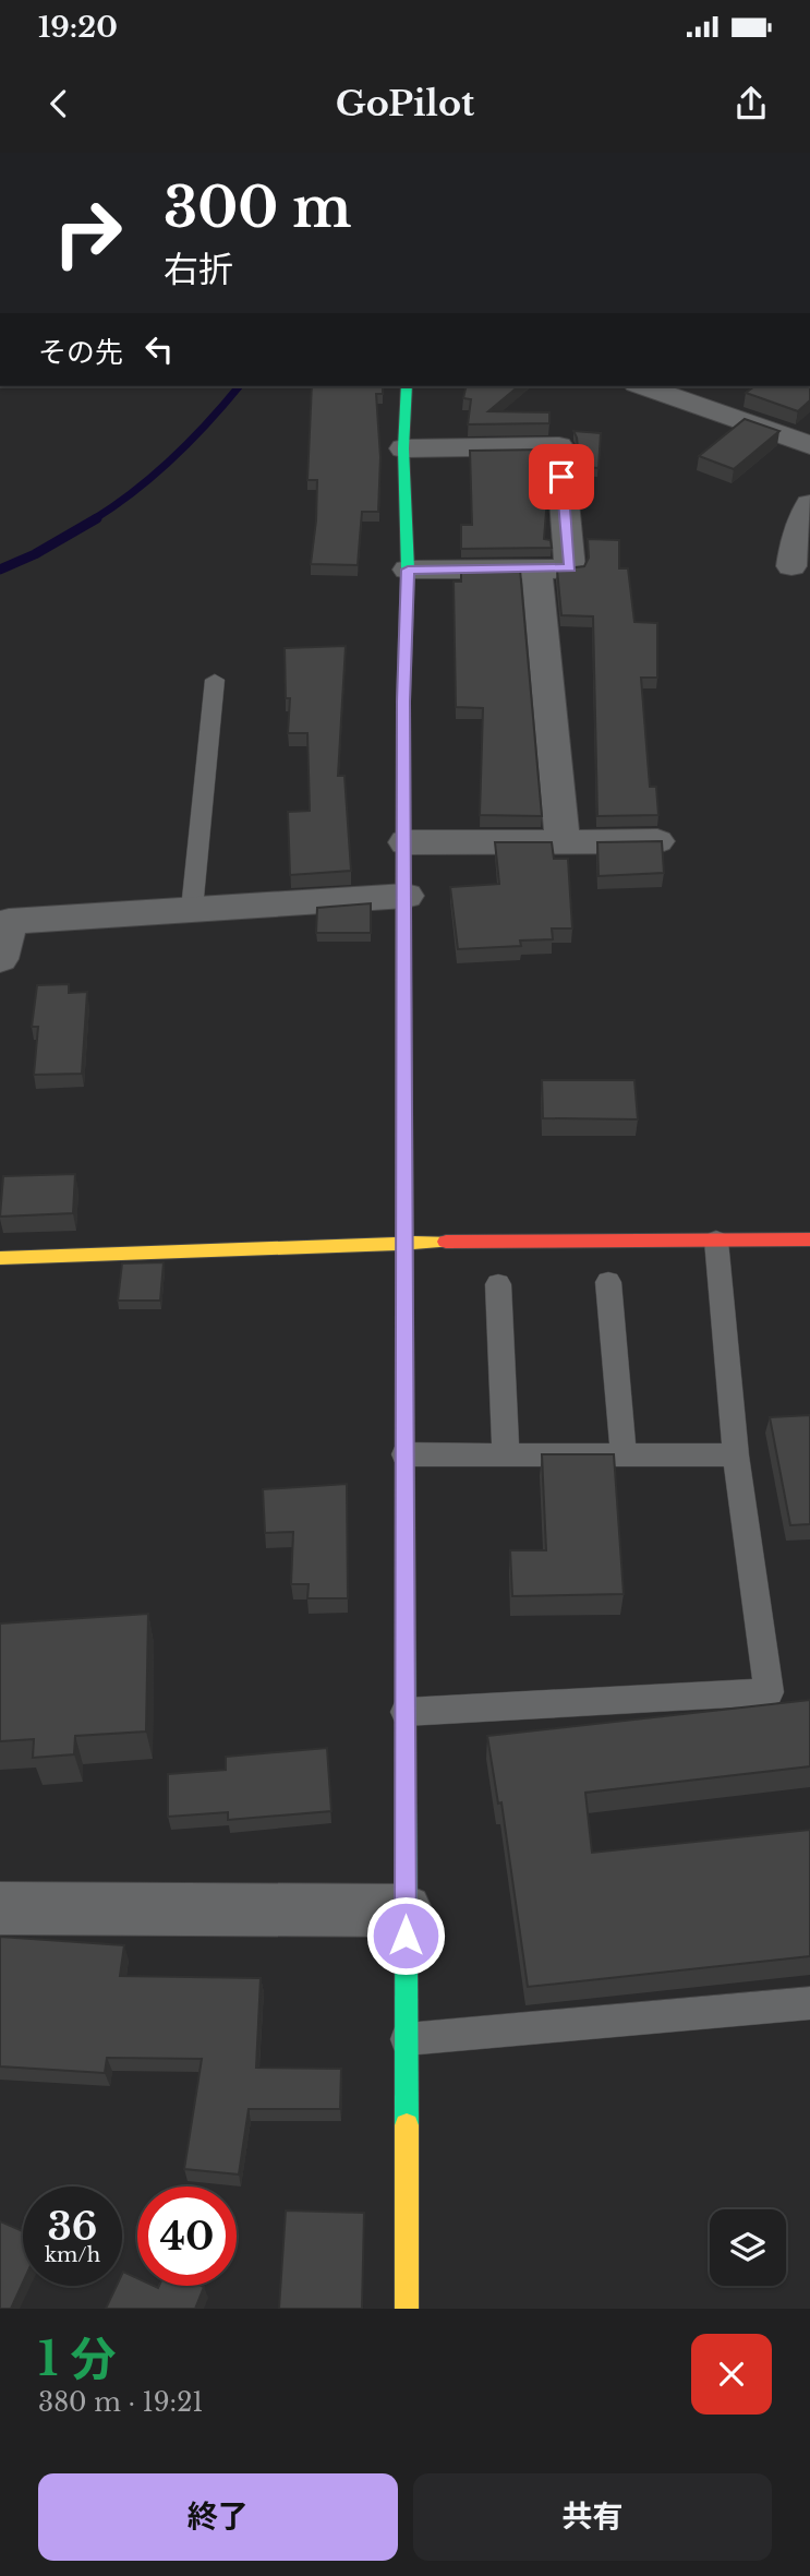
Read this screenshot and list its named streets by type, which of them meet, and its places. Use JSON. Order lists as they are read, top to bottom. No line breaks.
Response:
{"page":{"status":"19:20","header":"GoPilot","turn":["300 m","右折"],"then":"その先","speed":"36 km/h","limit":"40","heading":["1 分","380 m · 19:21"],"buttons":["終了","共有"]}}
